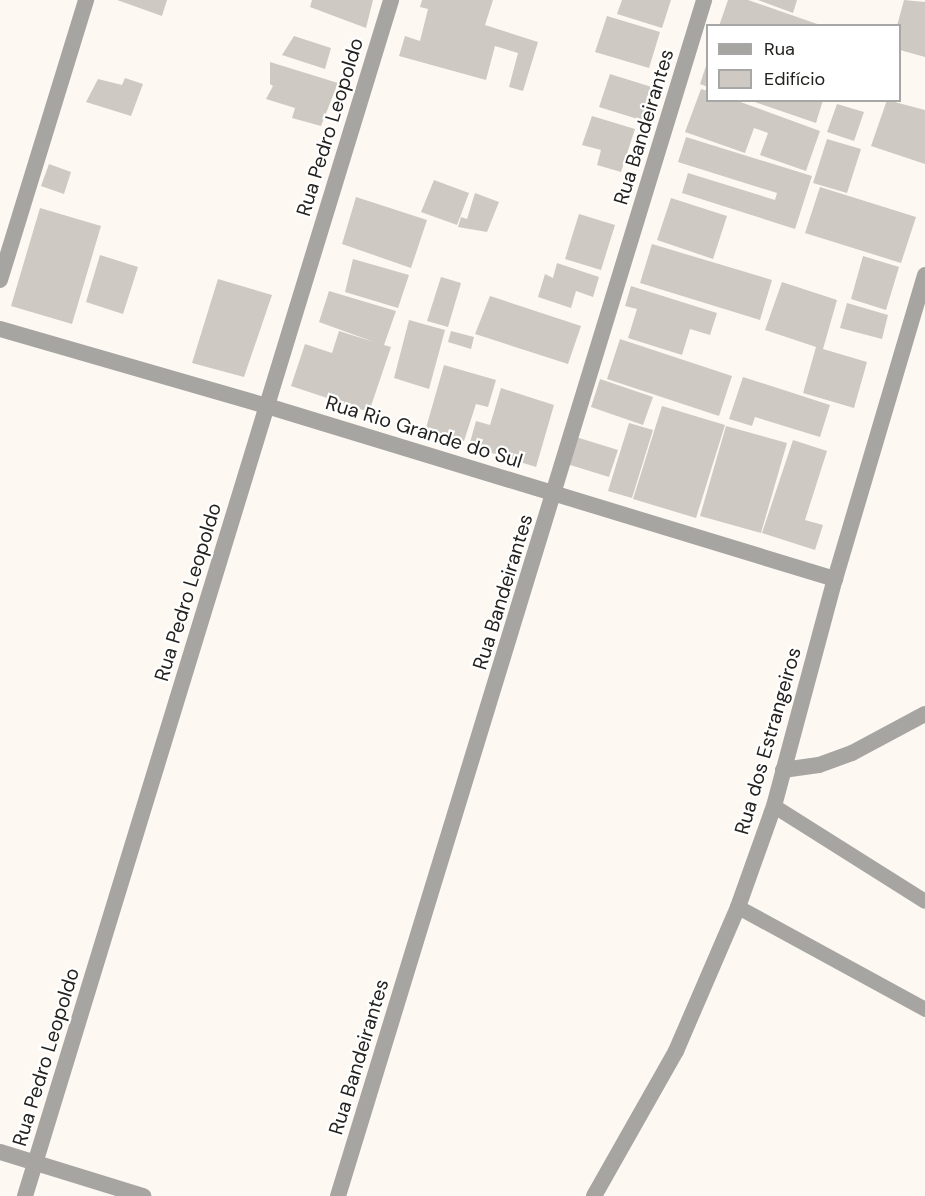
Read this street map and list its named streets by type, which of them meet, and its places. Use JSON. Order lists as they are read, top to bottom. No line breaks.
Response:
{"streets":{"street":["Rua Pedro Leopoldo","Rua Bandeirantes","Rua Rio Grande do Sul","Rua dos Estrangeiros"]},"crossings":[["Rua Pedro Leopoldo","Rua Rio Grande do Sul"],["Rua Bandeirantes","Rua Rio Grande do Sul"],["Rua Rio Grande do Sul","Rua dos Estrangeiros"]],"legend":["Rua","Edifício"]}
